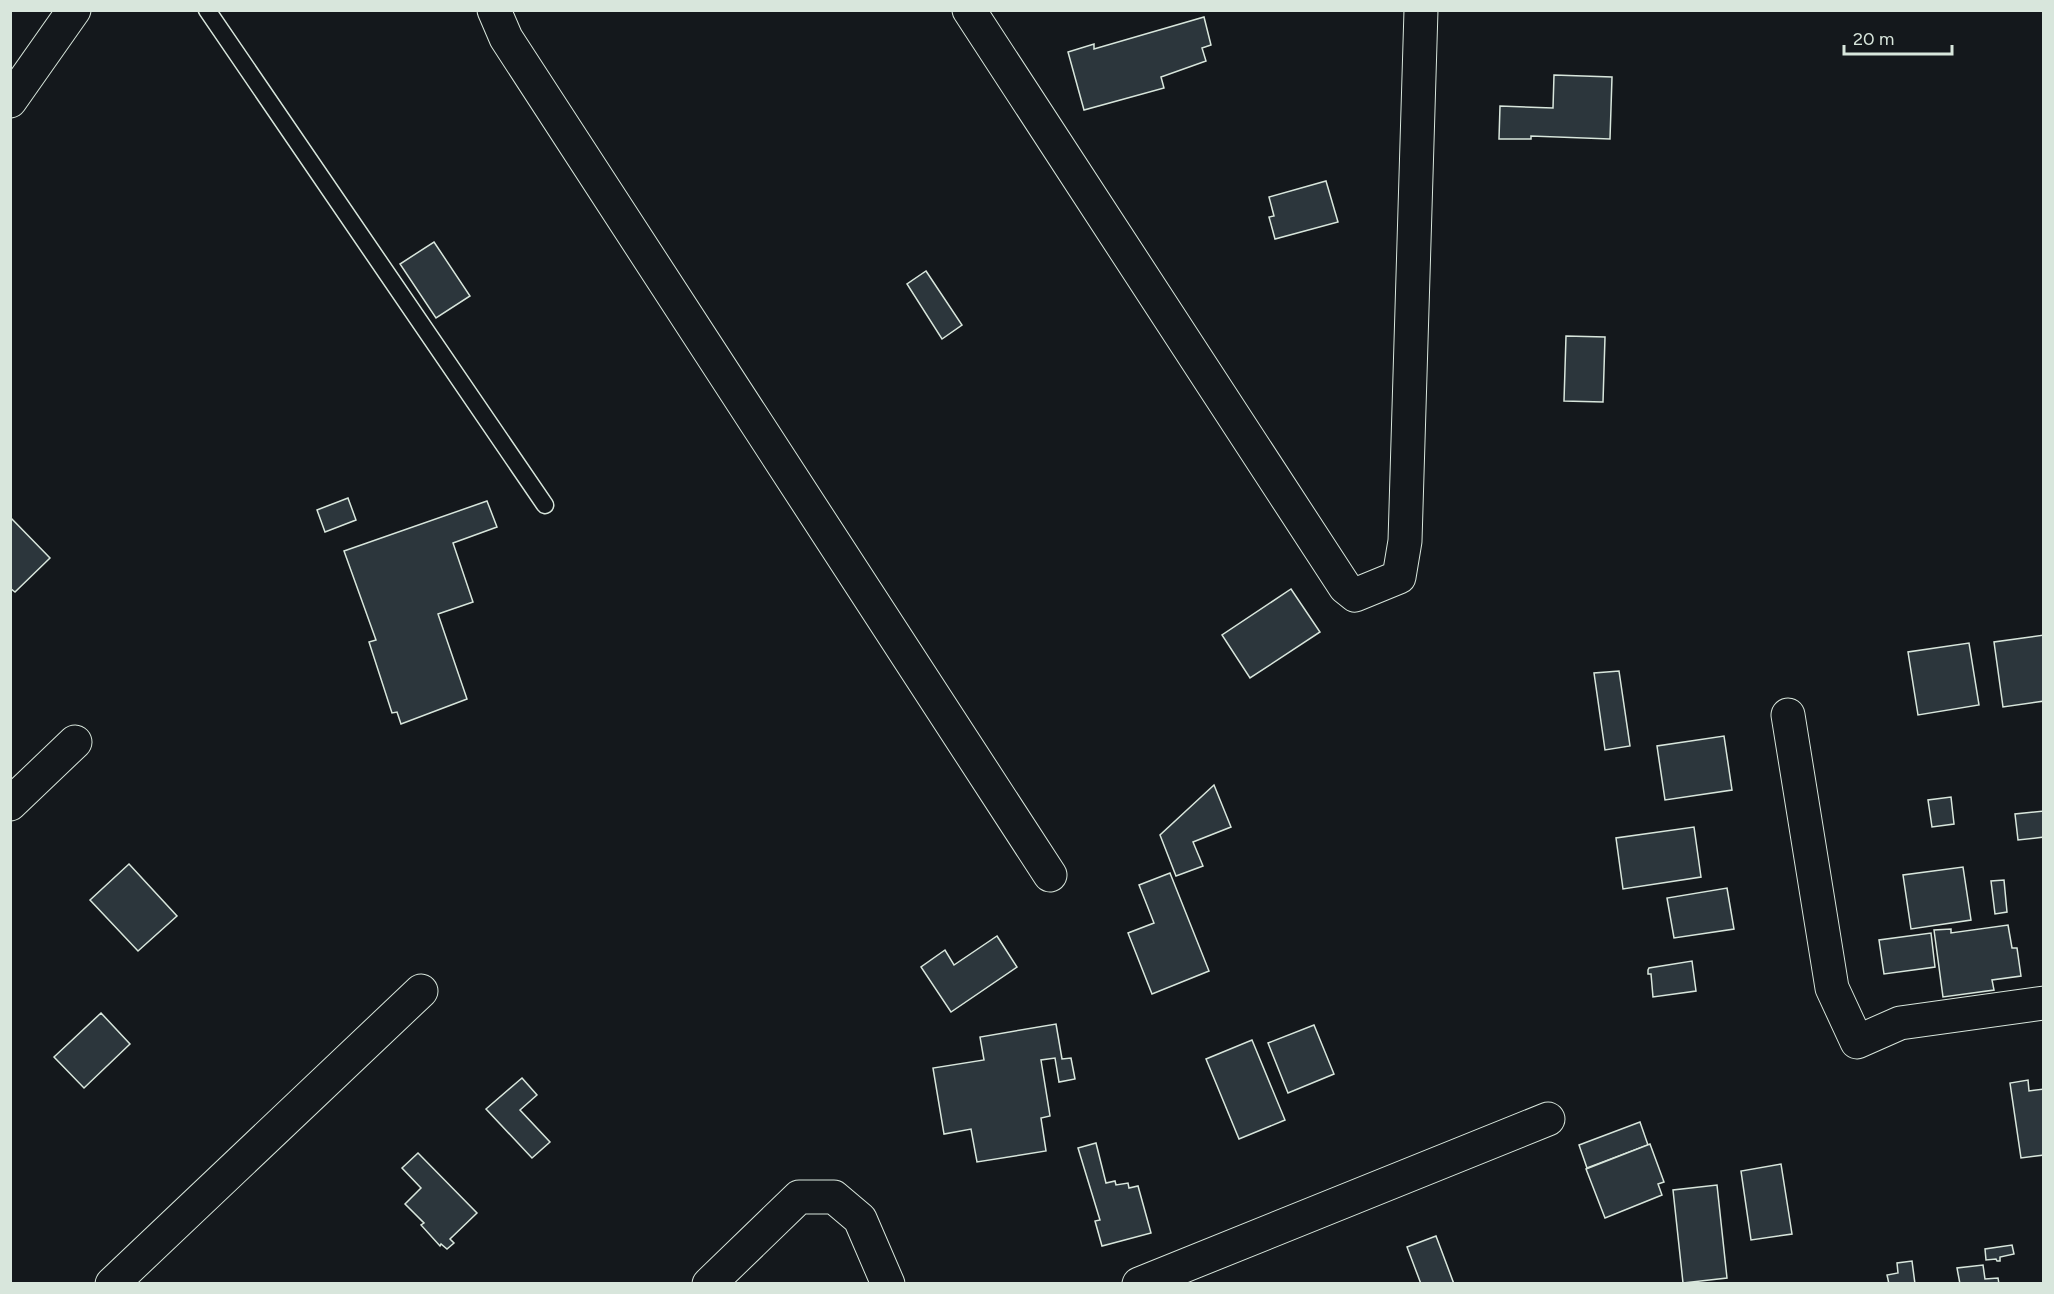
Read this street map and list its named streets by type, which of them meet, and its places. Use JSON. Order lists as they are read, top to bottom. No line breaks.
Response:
{"scale_bar":"20 m"}
